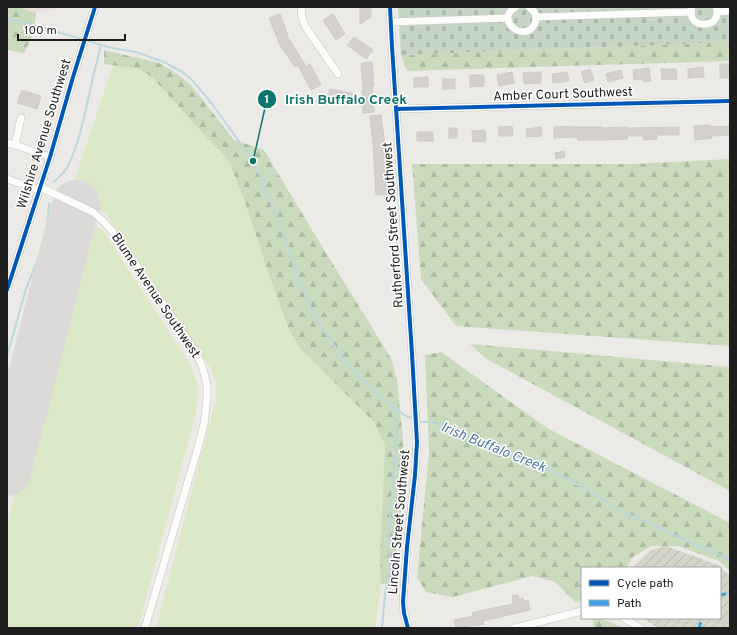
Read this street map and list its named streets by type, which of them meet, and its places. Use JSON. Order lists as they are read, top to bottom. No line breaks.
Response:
{"streets":{"street":["Amber Court Southwest","Wilshire Avenue Southwest","Rutherford Street Southwest","Blume Avenue Southwest","Lincoln Street Southwest"]},"crossings":[["Amber Court Southwest","Rutherford Street Southwest"],["Wilshire Avenue Southwest","Blume Avenue Southwest"],["Rutherford Street Southwest","Lincoln Street Southwest"]],"water":["Irish Buffalo Creek"],"places":["Irish Buffalo Creek"],"legend":["Cycle path","Path"],"scale_bar":"100 m"}
